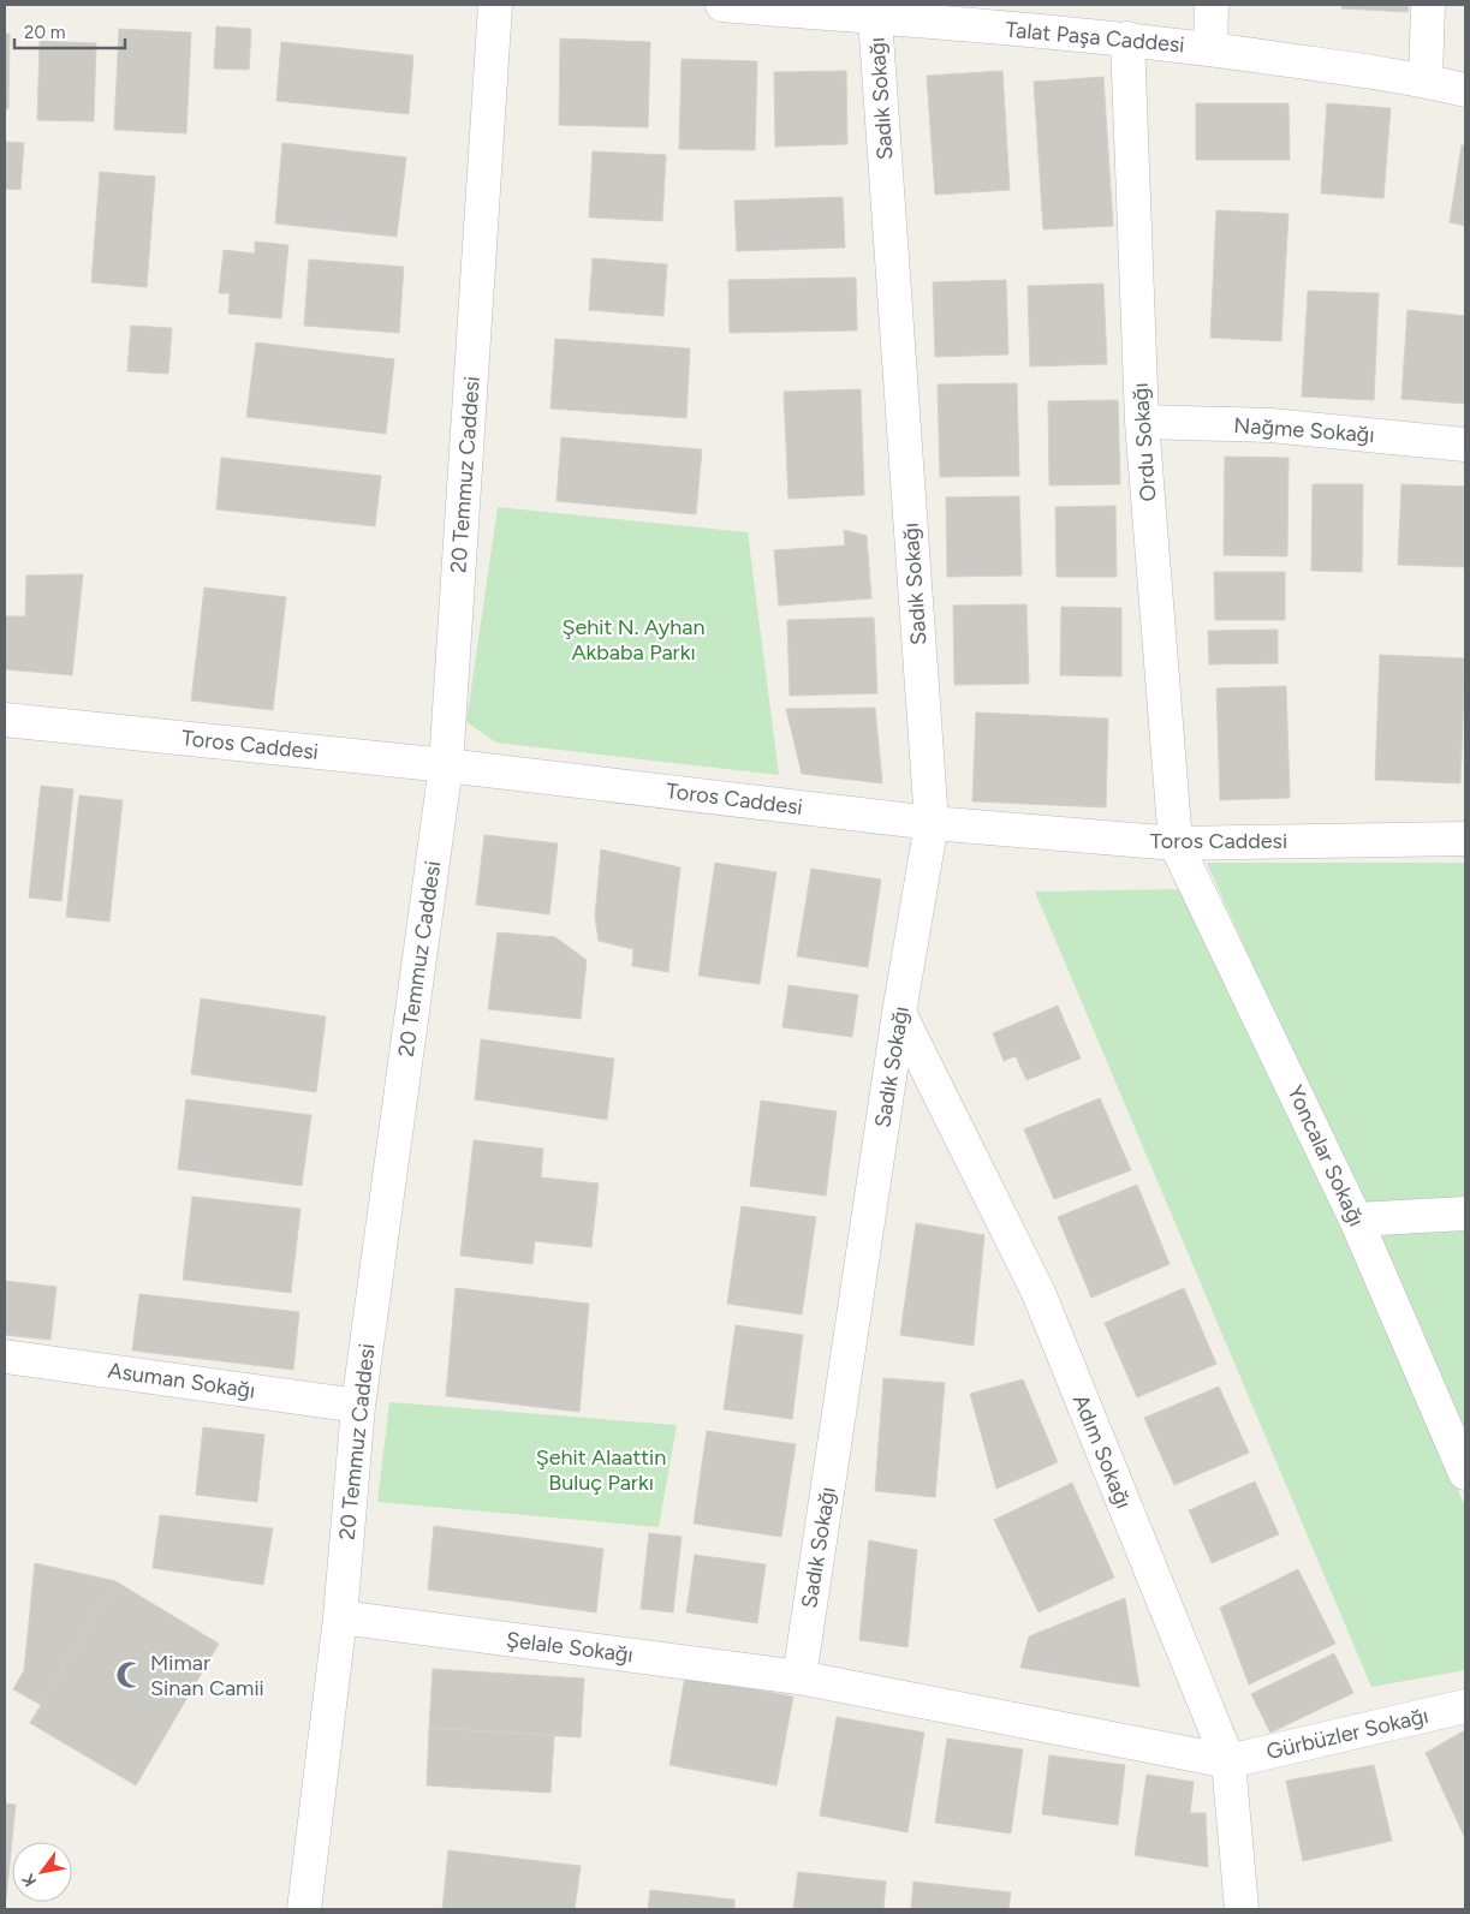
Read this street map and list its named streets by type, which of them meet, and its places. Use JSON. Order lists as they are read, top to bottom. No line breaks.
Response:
{"streets":{"street":["Talat Paşa Caddesi","Sadık Sokağı","Nağme Sokağı","Ordu Sokağı","20 Temmuz Caddesi","Toros Caddesi","Yoncalar Sokağı","Asuman Sokağı","Adım Sokağı","Şelale Sokağı","Gürbüzler Sokağı"]},"crossings":[["Talat Paşa Caddesi","Sadık Sokağı"],["Talat Paşa Caddesi","Ordu Sokağı"],["Sadık Sokağı","Toros Caddesi"],["Sadık Sokağı","Adım Sokağı"],["Sadık Sokağı","Şelale Sokağı"],["Nağme Sokağı","Ordu Sokağı"],["Ordu Sokağı","Toros Caddesi"],["Ordu Sokağı","Yoncalar Sokağı"],["20 Temmuz Caddesi","Toros Caddesi"],["20 Temmuz Caddesi","Asuman Sokağı"],["20 Temmuz Caddesi","Şelale Sokağı"],["Toros Caddesi","Yoncalar Sokağı"],["Adım Sokağı","Gürbüzler Sokağı"]],"parks":["Şehit N. Ayhan Akbaba Parkı","Şehit Alaattin Buluç Parkı"],"places":{"mosque":["Mimar Sinan Camii"]},"scale_bar":"20 m","north":"bottom left"}
